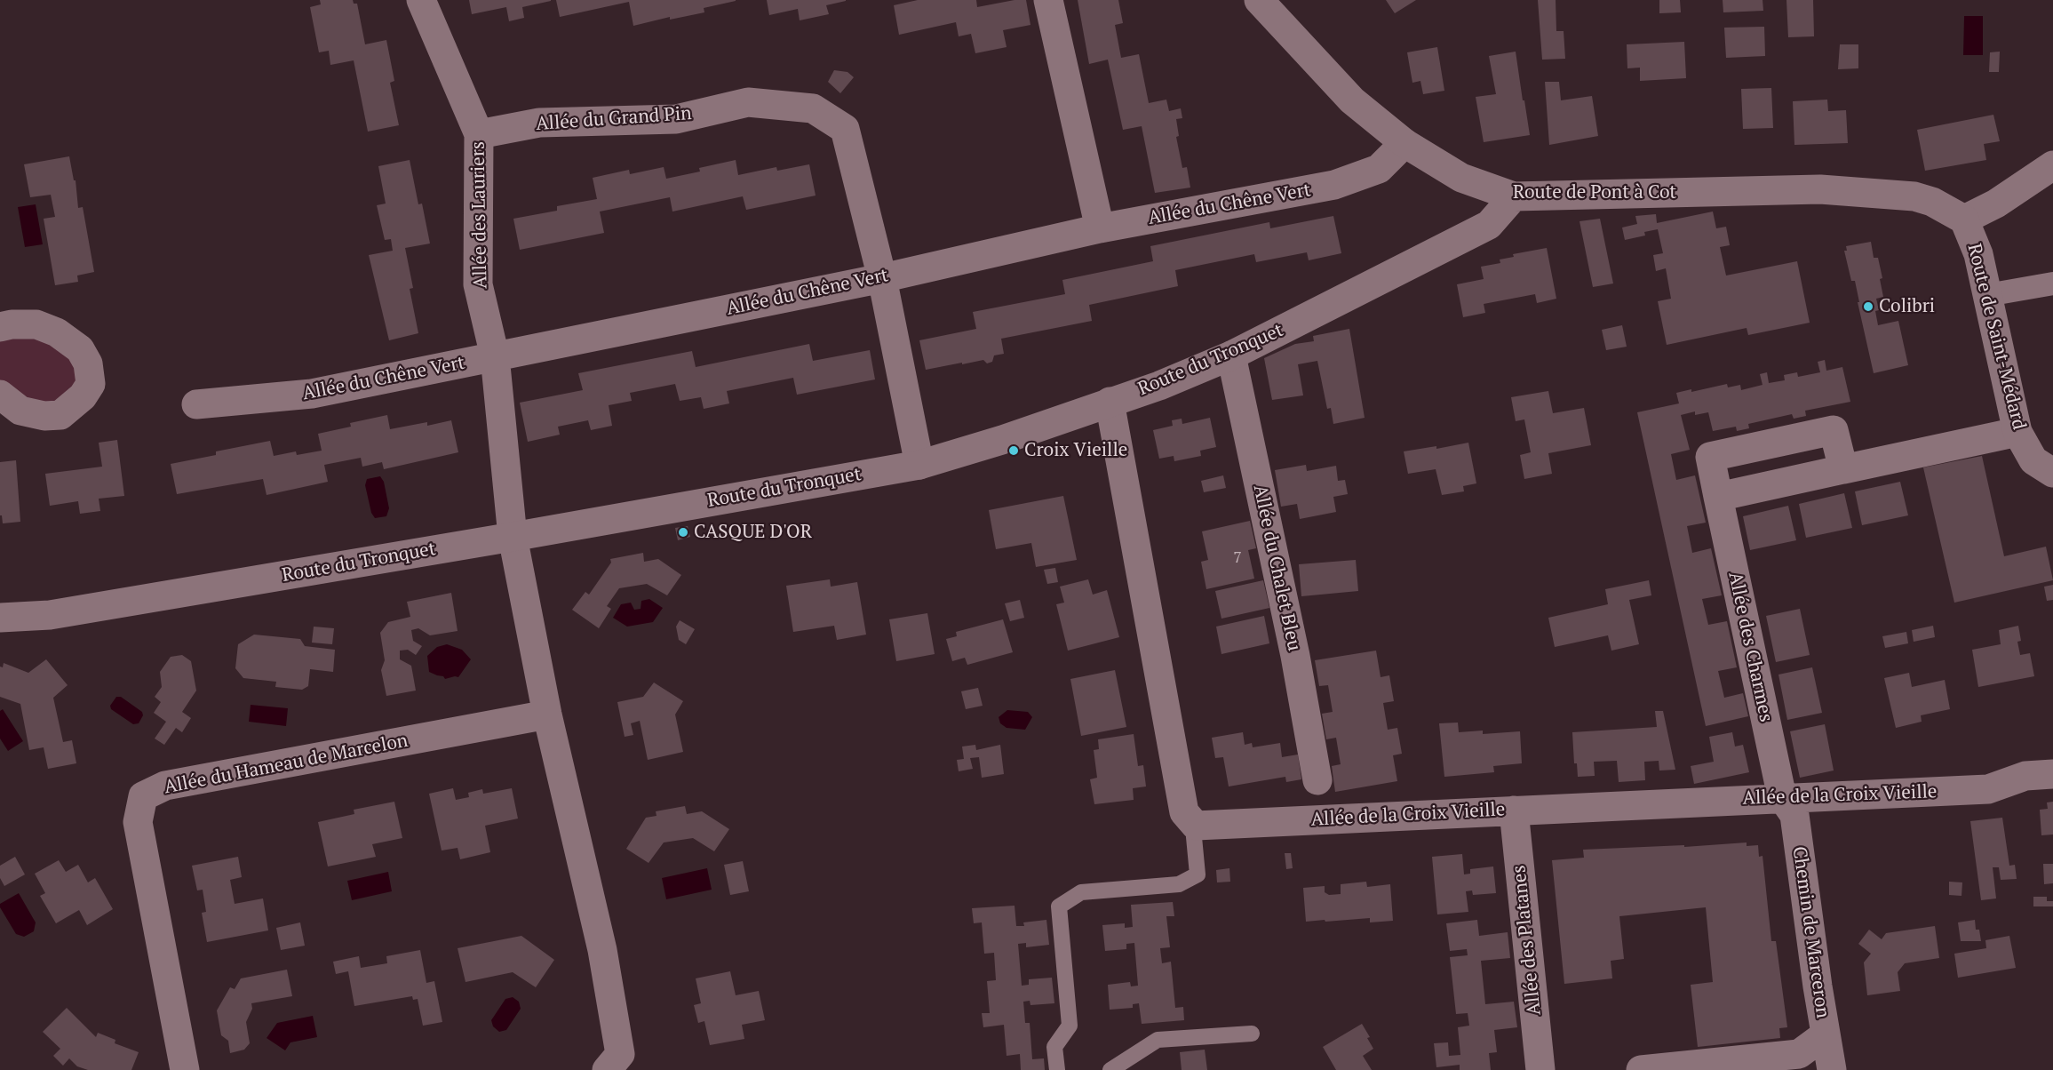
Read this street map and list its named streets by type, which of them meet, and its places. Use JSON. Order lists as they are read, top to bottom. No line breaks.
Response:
{"streets":{"street":["Allée du Grand Pin","Route de Pont à Cot","Allée du Chêne Vert","Allée des Lauriers","Route de Saint-Médard","Route du Tronquet","Allée du Chalet Bleu","Allée des Charmes","Allée du Hameau de Marcelon","Allée de la Croix Vieille","Chemin de Marceron","Allée des Platanes"]},"crossings":[["Allée du Grand Pin","Allée du Chêne Vert"],["Allée du Grand Pin","Allée des Lauriers"],["Allée du Grand Pin","Route du Tronquet"],["Route de Pont à Cot","Allée du Chêne Vert"],["Route de Pont à Cot","Route de Saint-Médard"],["Route de Pont à Cot","Route du Tronquet"],["Allée du Chêne Vert","Allée des Lauriers"],["Allée des Lauriers","Route du Tronquet"],["Route du Tronquet","Allée du Chalet Bleu"],["Allée des Charmes","Allée de la Croix Vieille"],["Allée des Charmes","Chemin de Marceron"],["Allée de la Croix Vieille","Chemin de Marceron"],["Allée de la Croix Vieille","Allée des Platanes"]],"places":["Colibri","Croix Vieille","CASQUE D'OR"],"house_numbers":["7"]}
